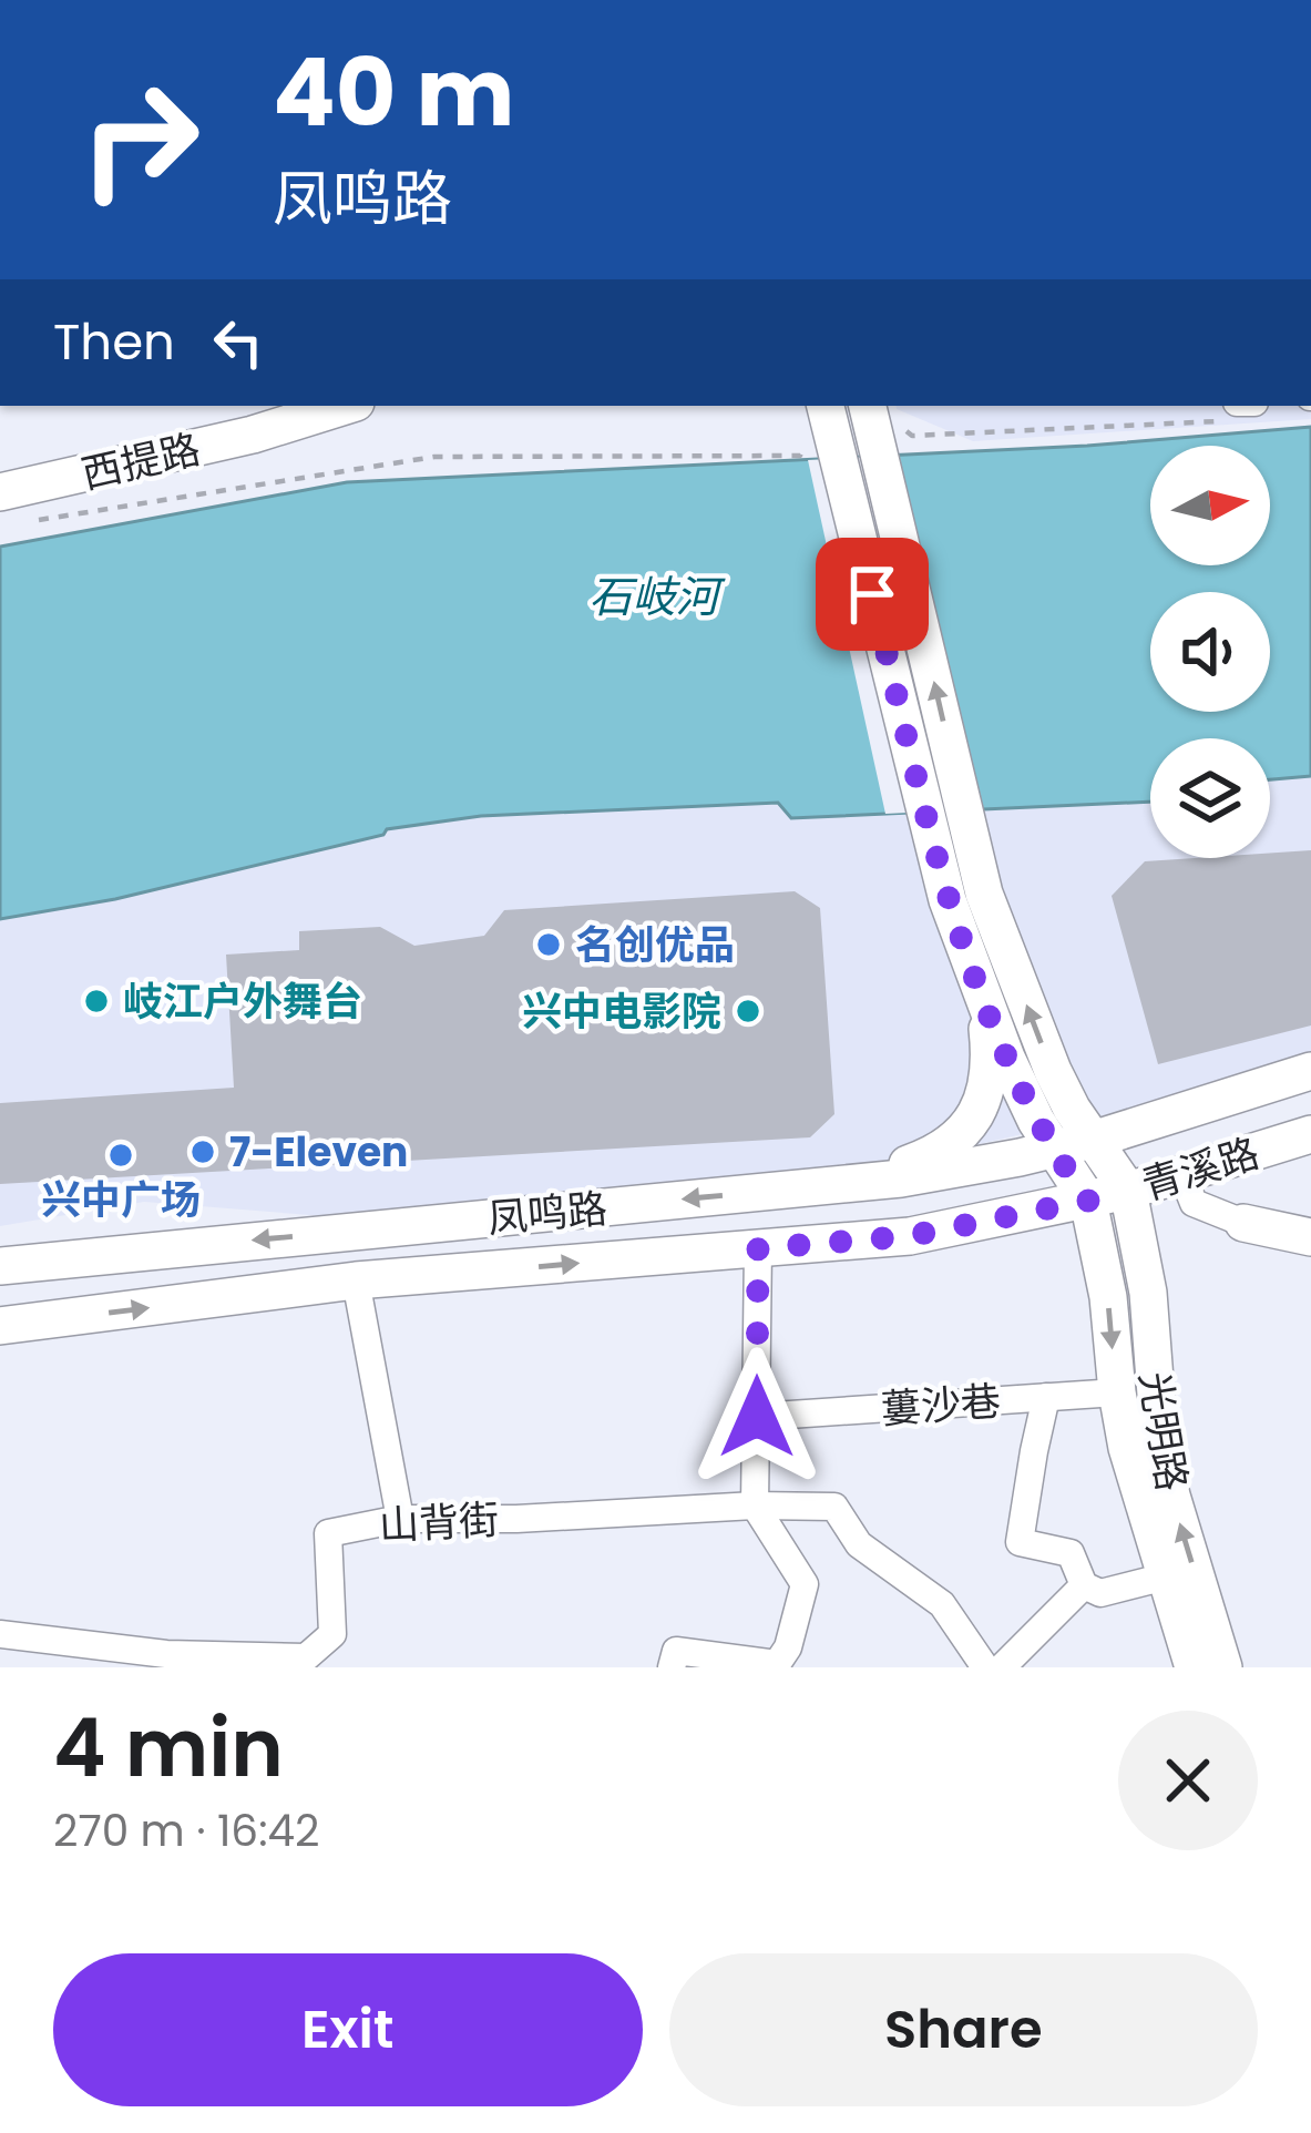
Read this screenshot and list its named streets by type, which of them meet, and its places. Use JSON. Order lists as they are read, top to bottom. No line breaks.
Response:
{"streets":{"street":["西提路","青溪路","凤鸣路","蔞沙巷","光明路","山背街"]},"crossings":[["青溪路","凤鸣路"],["青溪路","光明路"],["凤鸣路","光明路"],["蔞沙巷","光明路"]],"water":["石岐河"],"places":["名创优品","岐江户外舞台","兴中电影院","7-Eleven","兴中广场"],"north":"right","page":{"turn":["40 m","凤鸣路"],"then":"Then","heading":["4 min","270 m · 16:42"],"buttons":["Exit","Share"]}}
